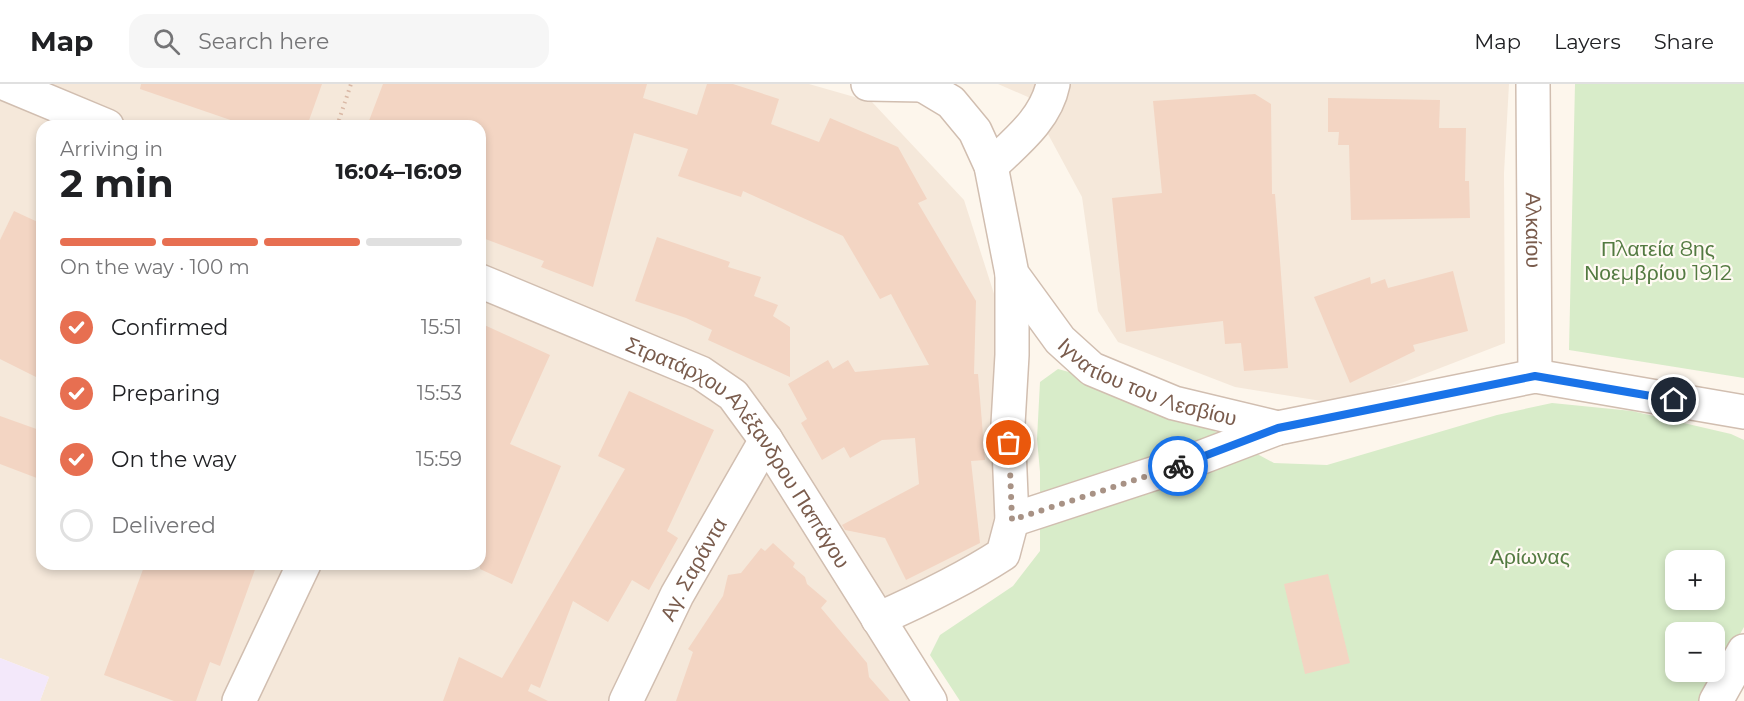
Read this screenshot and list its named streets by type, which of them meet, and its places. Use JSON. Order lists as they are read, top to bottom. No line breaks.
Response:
{"streets":{"street":["Αλκαίου","Ιγνατίου του Λεσβίου","Στρατάρχου Αλέξανδρου Παπάγου","Αγ. Σαράντα"]},"crossings":[["Αλκαίου","Ιγνατίου του Λεσβίου"],["Στρατάρχου Αλέξανδρου Παπάγου","Αγ. Σαράντα"]],"parks":["Πλατεία 8ης Νοεμβρίου 1912","Αρίωνας"],"page":{"header":"Map","search":"Search here","nav":["Map","Layers","Share"],"heading":["2 min","Arriving in","16:04–16:09"],"bar":"On the way · 100 m","list":[["Confirmed","15:51"],["Preparing","15:53"],["On the way","15:59"],"Delivered"],"map_buttons":["+","−"]}}
